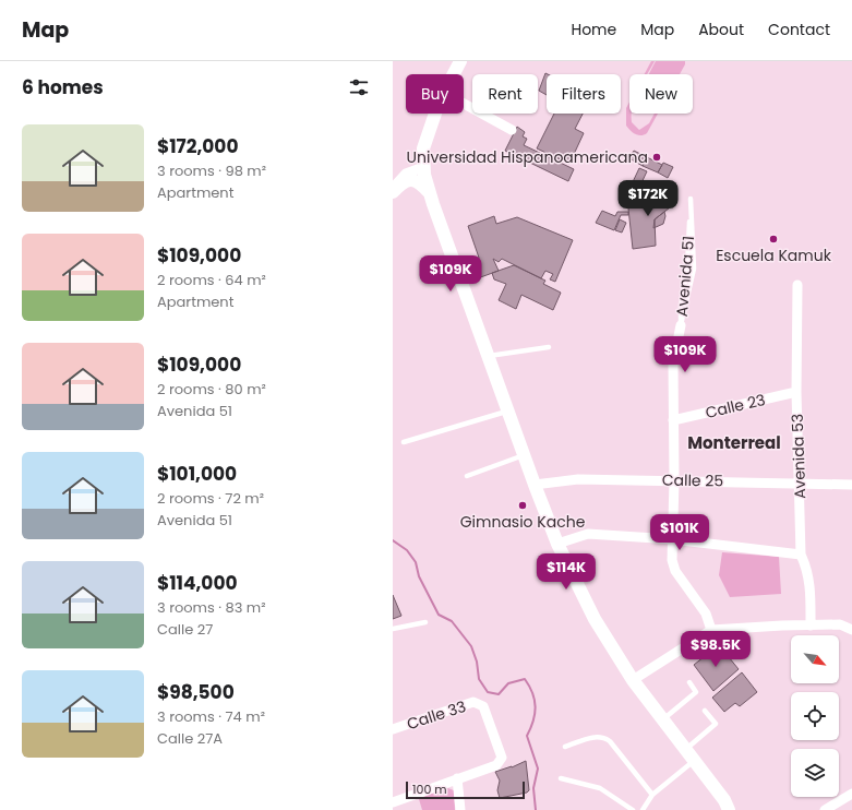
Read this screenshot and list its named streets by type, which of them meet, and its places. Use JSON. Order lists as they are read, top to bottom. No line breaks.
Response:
{"streets":{"street":["Avenida 51","Calle 23","Avenida 53","Calle 25","Calle 33"]},"crossings":[["Avenida 51","Calle 23"],["Avenida 51","Calle 25"],["Calle 23","Avenida 53"],["Avenida 53","Calle 25"]],"districts":["Monterreal"],"places":["Universidad Hispanoamericana","Escuela Kamuk","Gimnasio Kache"],"scale_bar":"100 m","north":"bottom right","page":{"header":"Map","nav":["Home","Map","About","Contact"],"heading":"6 homes","chip":["Buy","Rent","Filters","New"],"list":[{"name":"$172,000","note":"3 rooms · 98 m² · Apartment"},{"name":"$109,000","note":"2 rooms · 64 m² · Apartment"},{"name":"$109,000","note":"2 rooms · 80 m² · Avenida 51"},{"name":"$101,000","note":"2 rooms · 72 m² · Avenida 51"},{"name":"$114,000","note":"3 rooms · 83 m² · Calle 27"},{"name":"$98,500","note":"3 rooms · 74 m² · Calle 27A"}],"price":["$172K","$109K","$109K","$101K","$114K","$98.5K"],"scale":"100 m"}}
